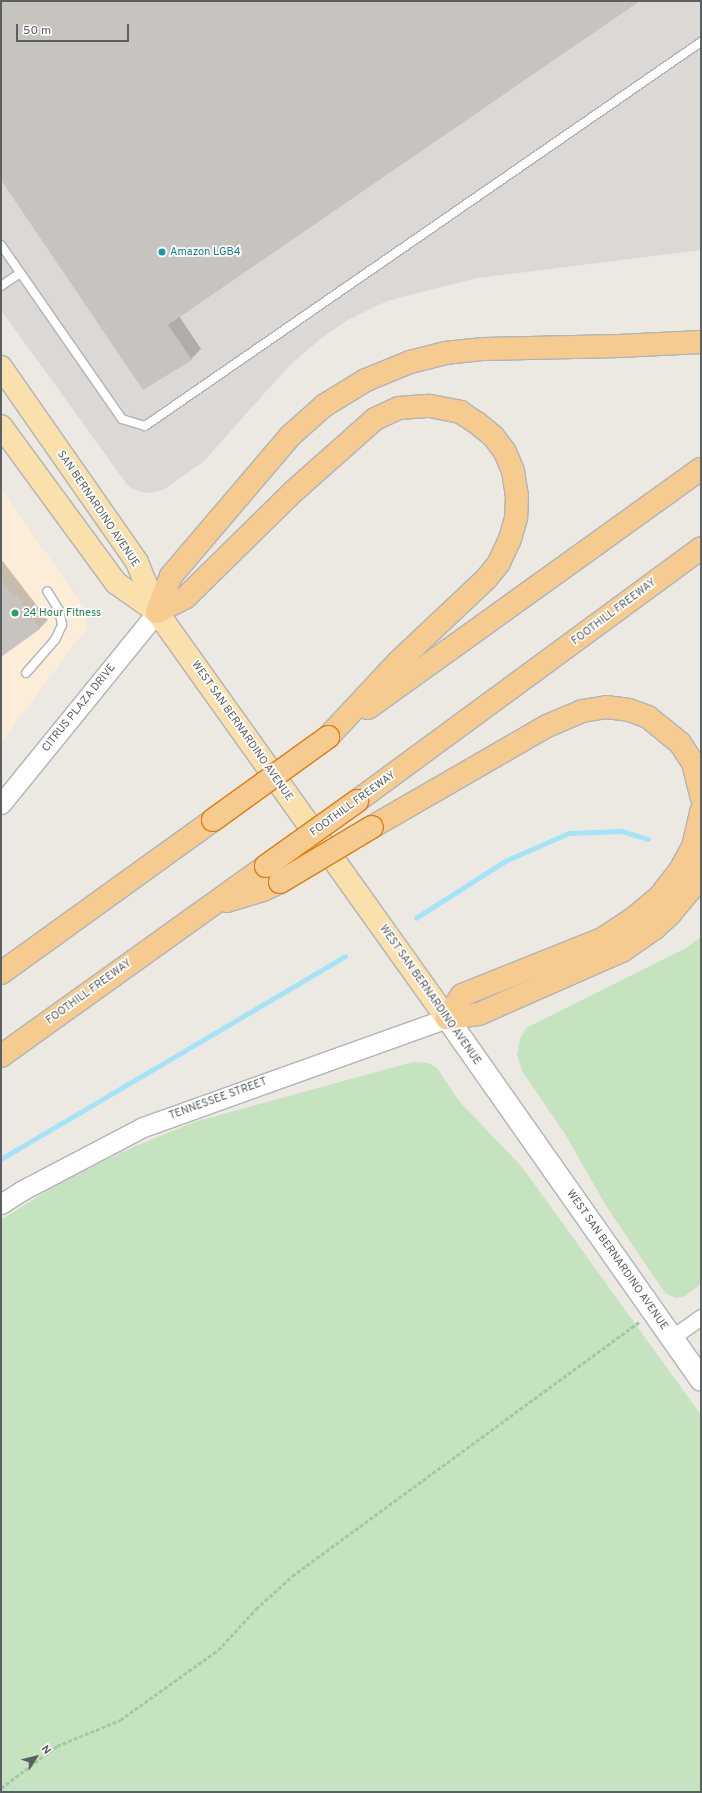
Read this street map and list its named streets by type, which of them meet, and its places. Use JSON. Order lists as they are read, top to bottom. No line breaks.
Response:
{"streets":{"highway":["FOOTHILL FREEWAY"],"main road":["SAN BERNARDINO AVENUE","WEST SAN BERNARDINO AVENUE"],"street":["CITRUS PLAZA DRIVE","TENNESSEE STREET"]},"crossings":[["SAN BERNARDINO AVENUE","CITRUS PLAZA DRIVE"],["SAN BERNARDINO AVENUE","WEST SAN BERNARDINO AVENUE"],["CITRUS PLAZA DRIVE","WEST SAN BERNARDINO AVENUE"],["WEST SAN BERNARDINO AVENUE","TENNESSEE STREET"]],"places":["Amazon LGB4","24 Hour Fitness"],"scale_bar":"50 m","north":"top right"}
